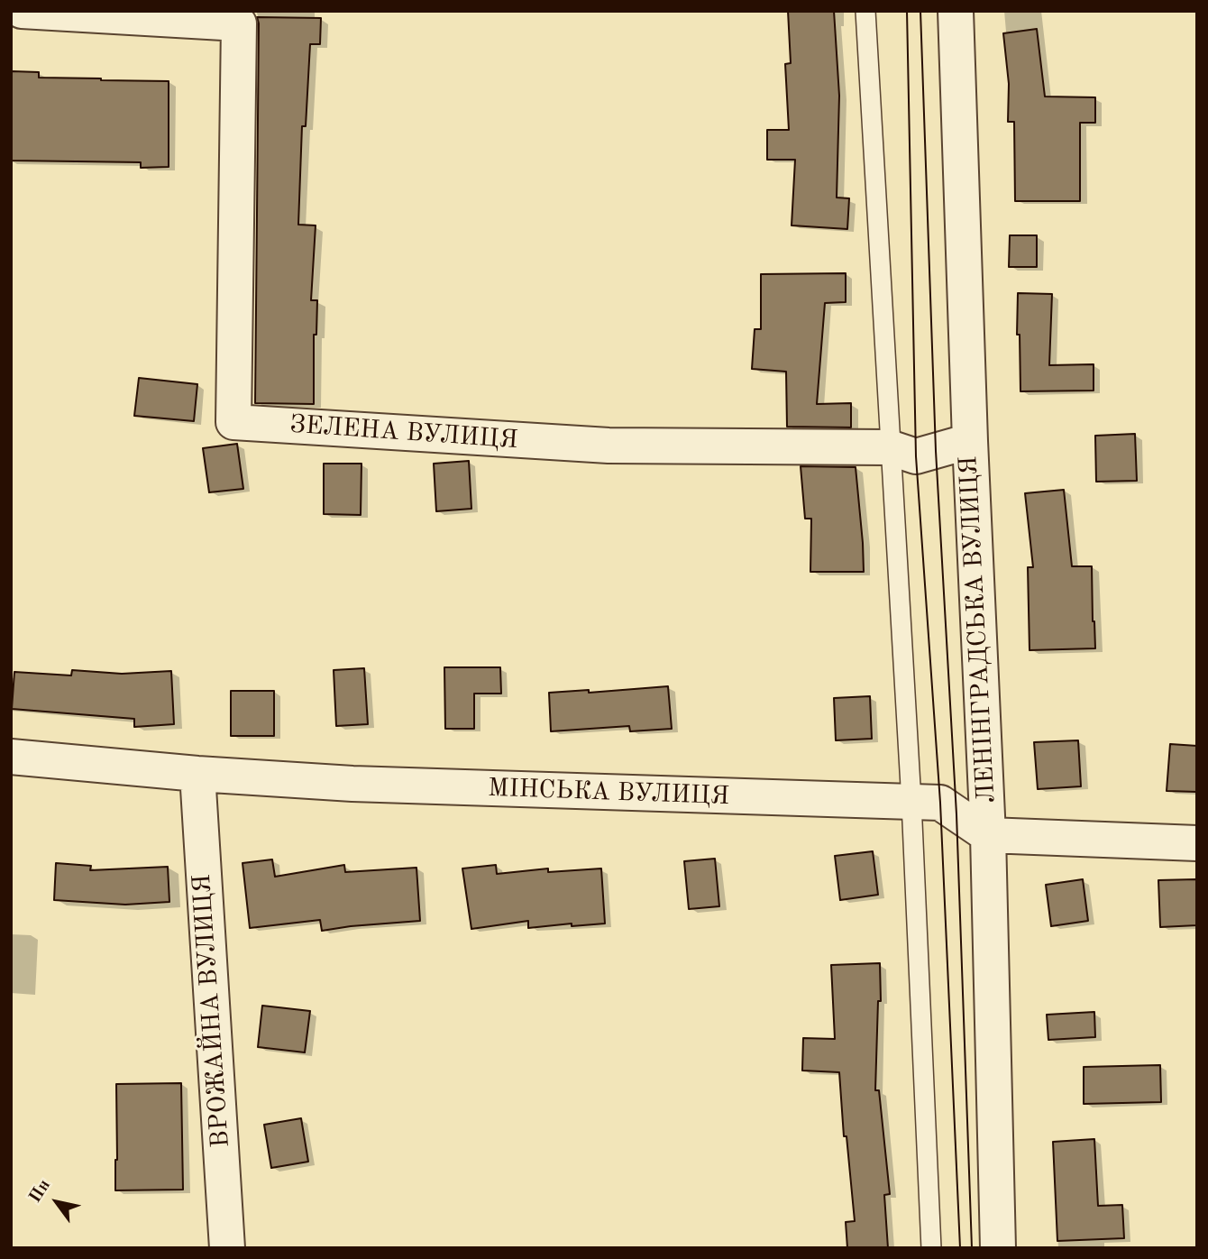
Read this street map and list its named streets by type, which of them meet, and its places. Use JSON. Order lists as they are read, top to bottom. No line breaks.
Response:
{"streets":{"street":["ЗЕЛЕНА ВУЛИЦЯ","ЛЕНІНГРАДСЬКА ВУЛИЦЯ","МІНСЬКА ВУЛИЦЯ","ВРОЖАЙНА ВУЛИЦЯ"]},"crossings":[["ЗЕЛЕНА ВУЛИЦЯ","ЛЕНІНГРАДСЬКА ВУЛИЦЯ"],["ЛЕНІНГРАДСЬКА ВУЛИЦЯ","МІНСЬКА ВУЛИЦЯ"],["МІНСЬКА ВУЛИЦЯ","ВРОЖАЙНА ВУЛИЦЯ"]],"north":"top left"}
